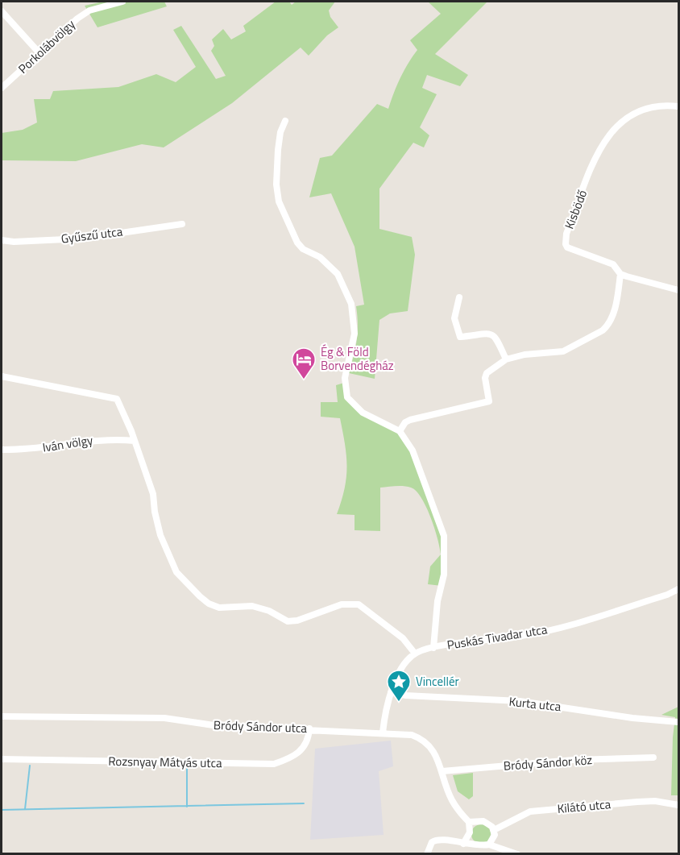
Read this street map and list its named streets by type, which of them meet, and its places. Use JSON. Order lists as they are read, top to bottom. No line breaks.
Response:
{"streets":{"street":["Porkolábvölgy","Kisbödő","Gyűszű utca","Iván völgy","Puskás Tivadar utca","Kurta utca","Bródy Sándor utca","Rozsnyay Mátyás utca","Bródy Sándor köz","Kilátó utca"]},"crossings":[["Bródy Sándor utca","Rozsnyay Mátyás utca"],["Bródy Sándor utca","Bródy Sándor köz"]],"places":{"hotel":["Ég & Föld Borvendégház"],"place":["Vincellér"]}}
